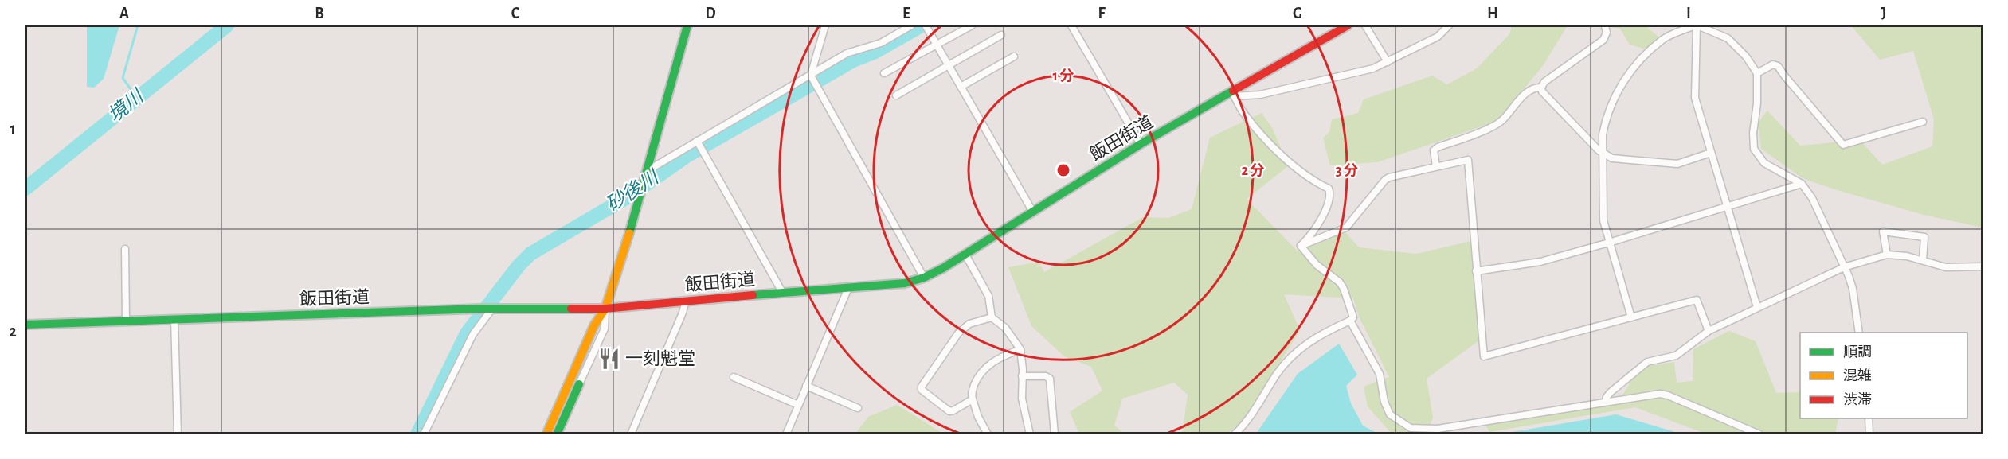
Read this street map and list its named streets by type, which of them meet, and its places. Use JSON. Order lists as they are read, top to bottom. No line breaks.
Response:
{"streets":{"main road":["飯田街道"]},"water":["境川","砂後川"],"places":{"restaurant":["一刻魁堂"]},"legend":["順調","混雑","渋滞"],"grid":{"columns":["A","B","C","D","E","F","G","H","I","J"],"rows":["1","2"]},"rings":["1 分","2 分","3 分"]}
